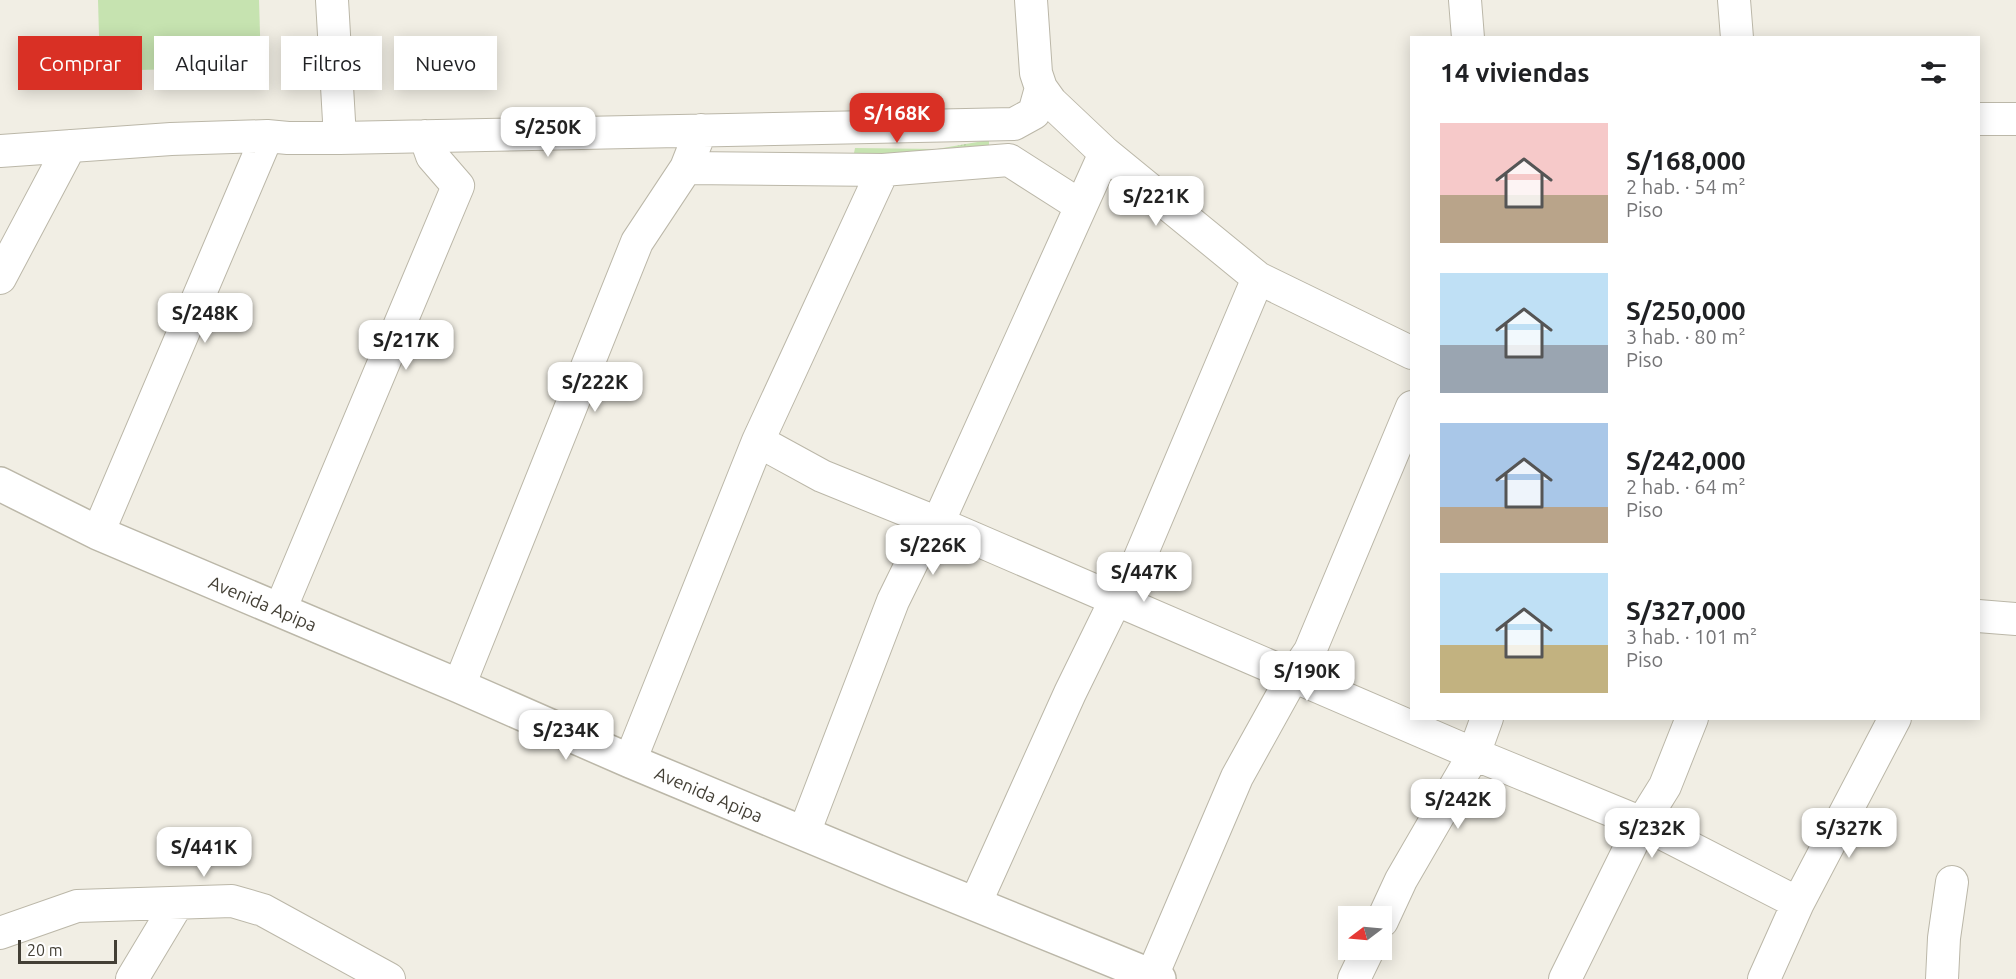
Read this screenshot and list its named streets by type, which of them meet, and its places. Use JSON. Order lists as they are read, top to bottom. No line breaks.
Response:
{"streets":{"street":["Avenida Apipa"]},"scale_bar":"20 m","north":"left","page":{"chip":["Comprar","Alquilar","Filtros","Nuevo"],"heading":"14 viviendas","price":["S/168K","S/250K","S/221K","S/248K","S/217K","S/222K","S/226K","S/447K","S/190K","S/234K","S/242K","S/232K","S/327K","S/441K"],"list":[{"name":"S/168,000","note":"2 hab. · 54 m² · Piso"},{"name":"S/250,000","note":"3 hab. · 80 m² · Piso"},{"name":"S/242,000","note":"2 hab. · 64 m² · Piso"},{"name":"S/327,000","note":"3 hab. · 101 m² · Piso"}],"scale":"20 m"}}
